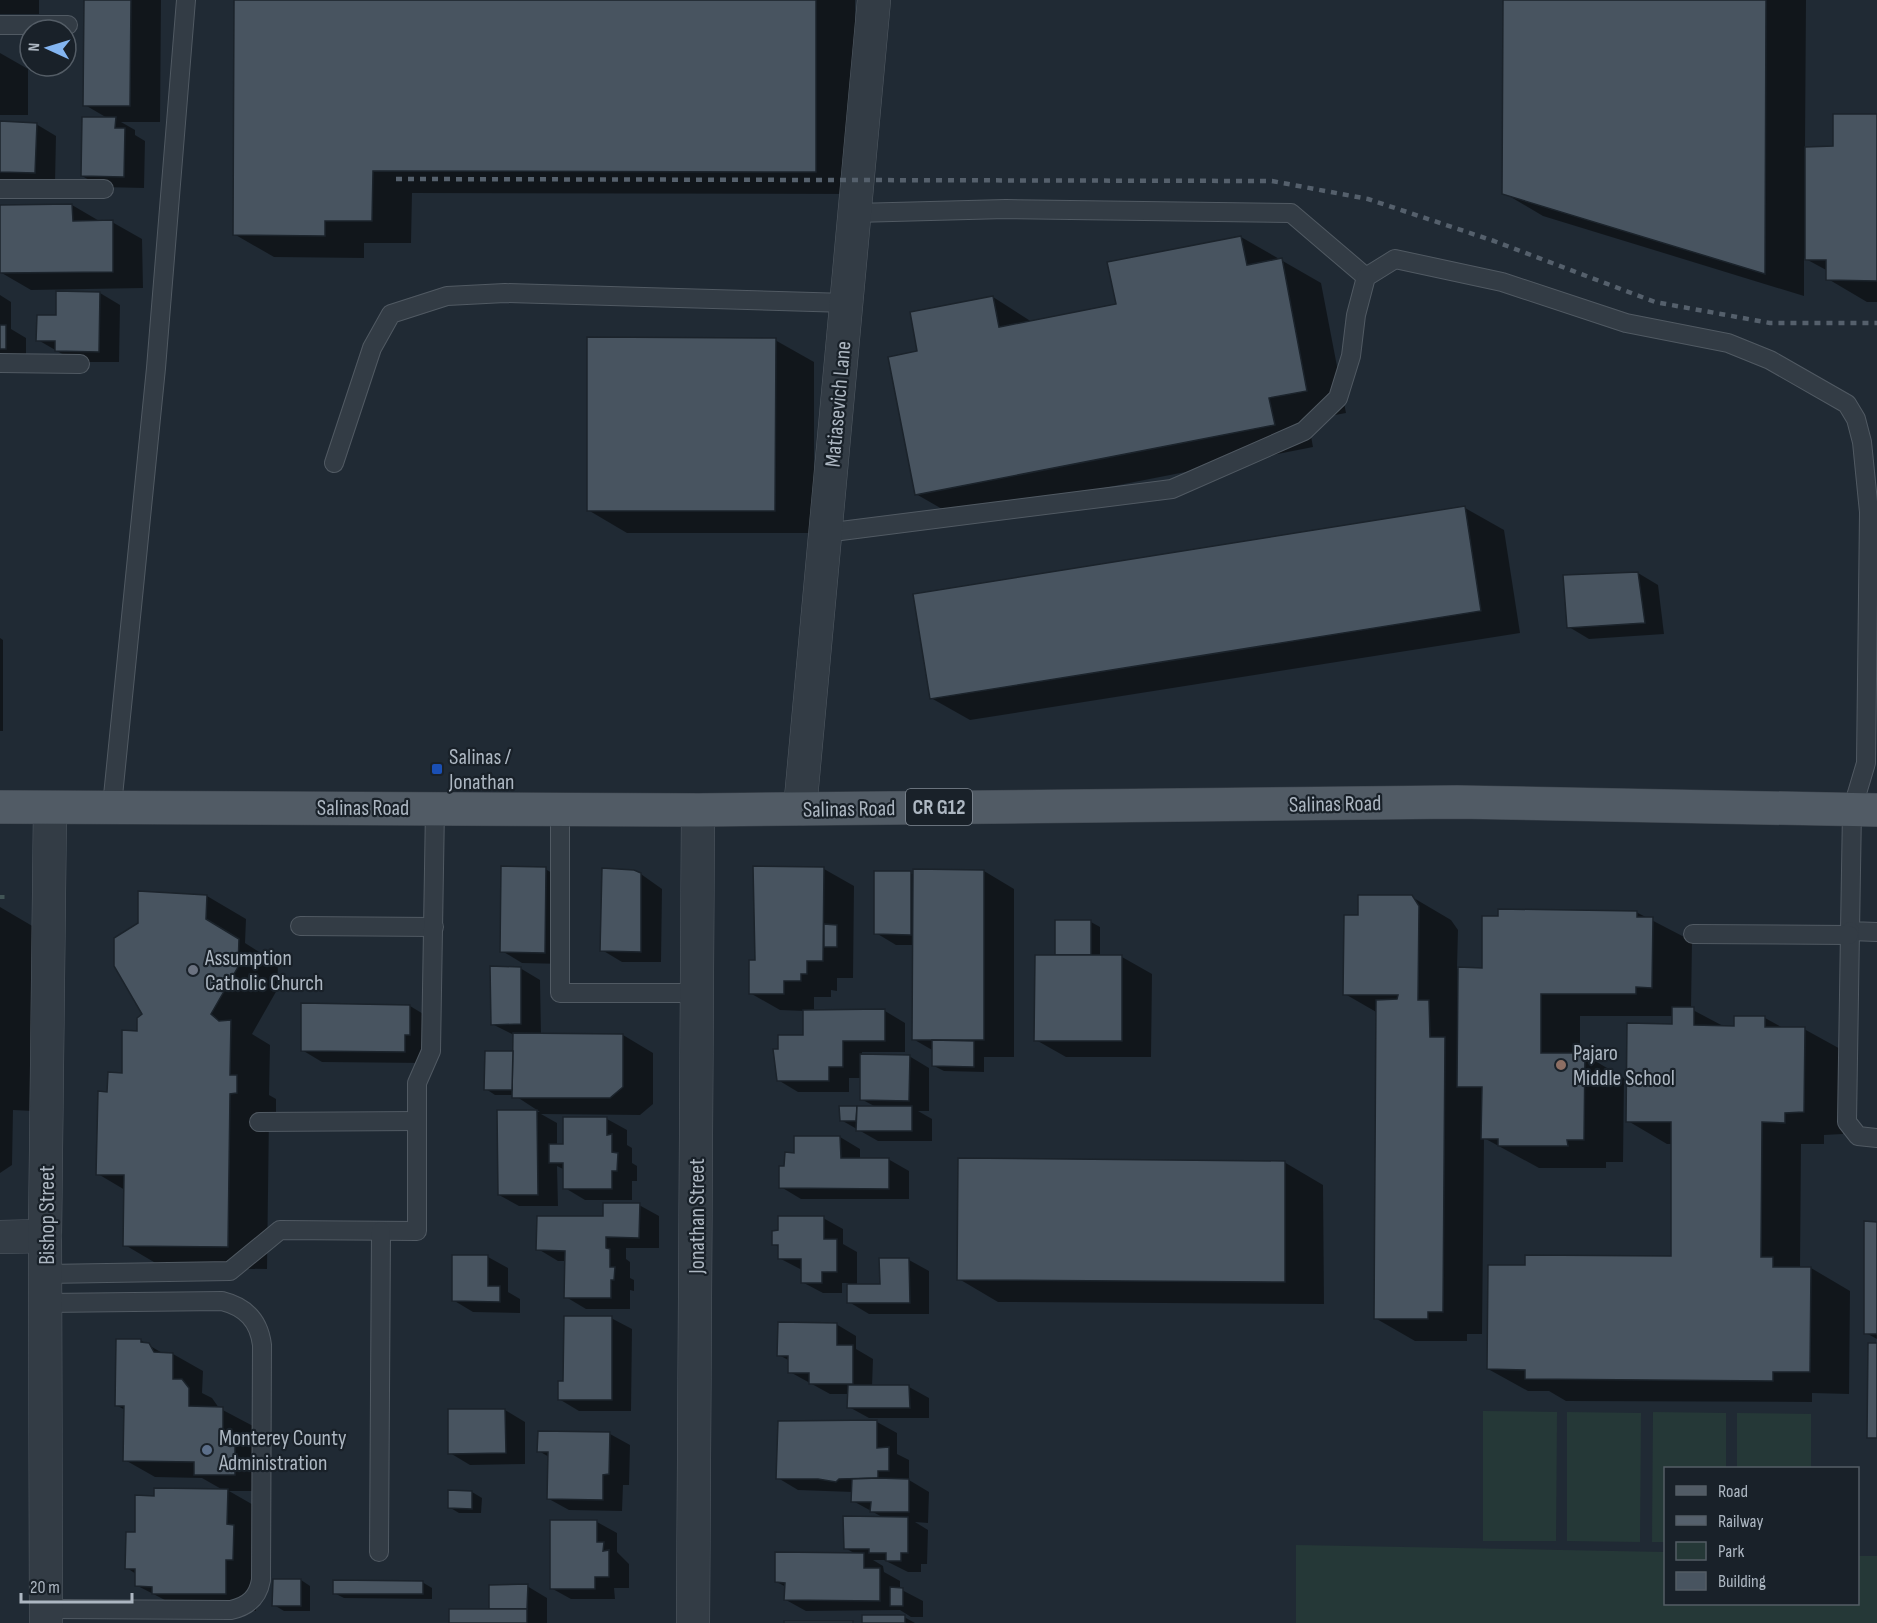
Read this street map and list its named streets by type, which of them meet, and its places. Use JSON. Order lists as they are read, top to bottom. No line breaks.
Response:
{"streets":{"main road":["Salinas Road","CR G12"],"street":["Matiasevich Lane","Bishop Street","Jonathan Street"]},"crossings":[["Matiasevich Lane","Salinas Road"],["Salinas Road","Bishop Street"],["Salinas Road","Jonathan Street"]],"places":{"transit":["Salinas / Jonathan"],"other":["Assumption Catholic Church","Pajaro Middle School","Monterey County Administration"]},"legend":["Road","Railway","Park","Building"],"scale_bar":"20 m","north":"left"}
